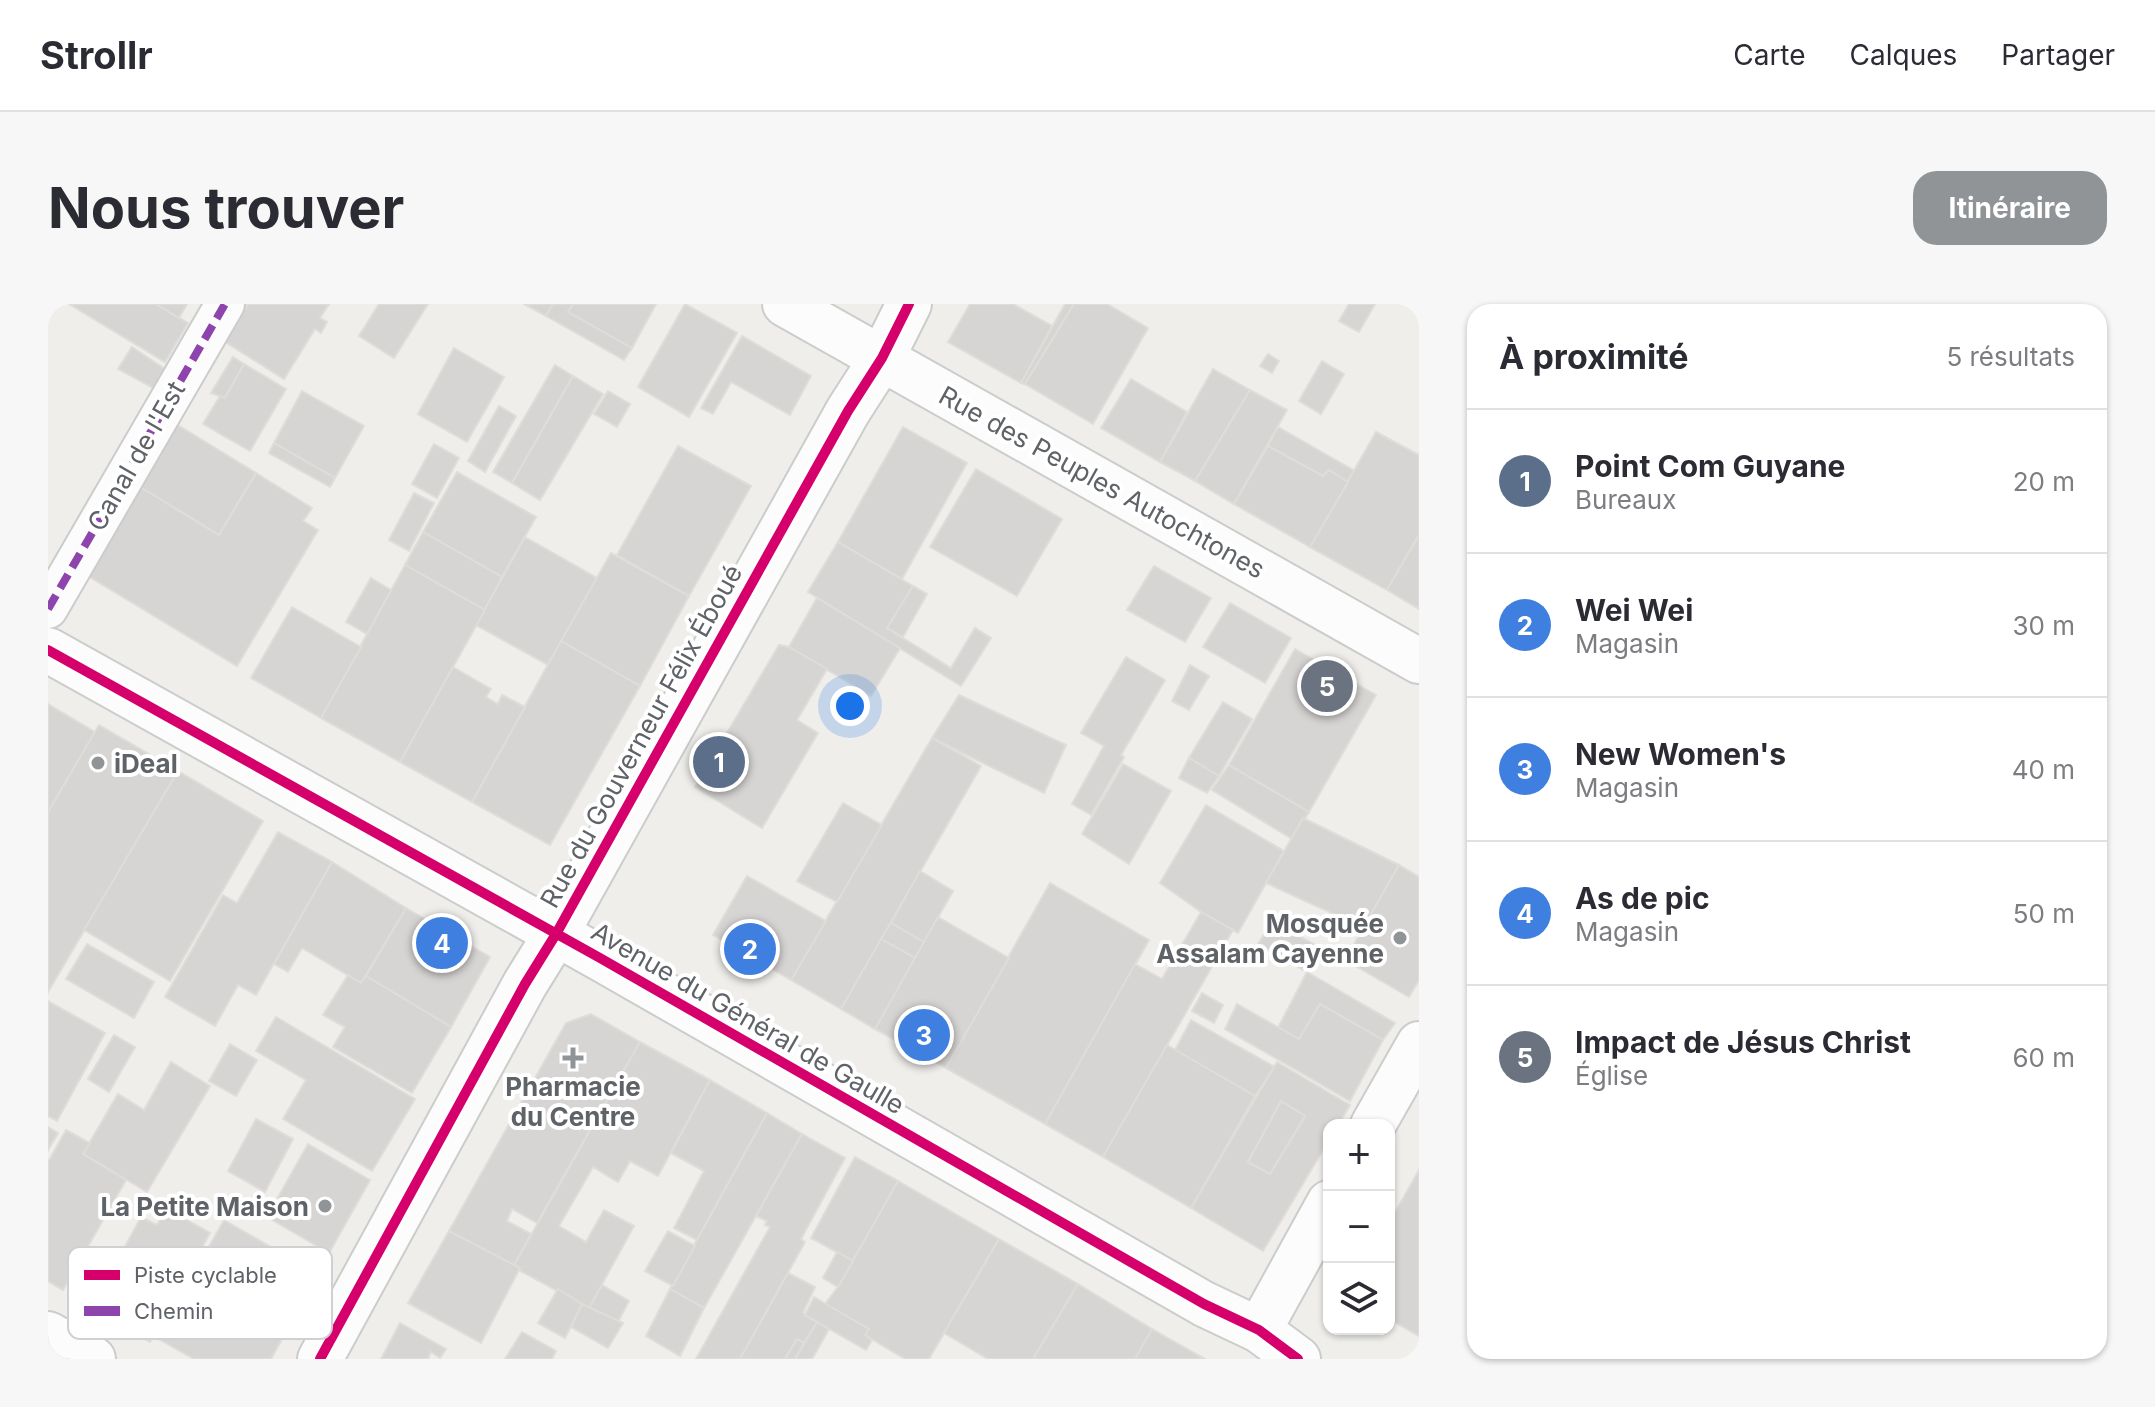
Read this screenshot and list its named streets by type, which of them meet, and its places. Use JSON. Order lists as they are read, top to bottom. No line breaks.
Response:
{"streets":{"street":["Canal de l'Est","Rue des Peuples Autochtones","Rue du Gouverneur Félix Éboué","Avenue du Général de Gaulle"]},"crossings":[["Rue des Peuples Autochtones","Rue du Gouverneur Félix Éboué"],["Rue du Gouverneur Félix Éboué","Avenue du Général de Gaulle"]],"places":{"other":["iDeal","Mosquée Assalam Cayenne","La Petite Maison"],"health":["Pharmacie du Centre"]},"legend":["Piste cyclable","Chemin"],"page":{"header":"Strollr","nav":["Carte","Calques","Partager"],"buttons":"Itinéraire","title":"Nous trouver","heading":["À proximité","5 résultats"],"list":[{"mark":"1","name":"Point Com Guyane","note":"Bureaux","value":"20 m"},{"mark":"2","name":"Wei Wei","note":"Magasin","value":"30 m"},{"mark":"3","name":"New Women's","note":"Magasin","value":"40 m"},{"mark":"4","name":"As de pic","note":"Magasin","value":"50 m"},{"mark":"5","name":"Impact de Jésus Christ","note":"Église","value":"60 m"}],"pins":["5","1","4","2","3"],"map_buttons":["+","−"]}}
